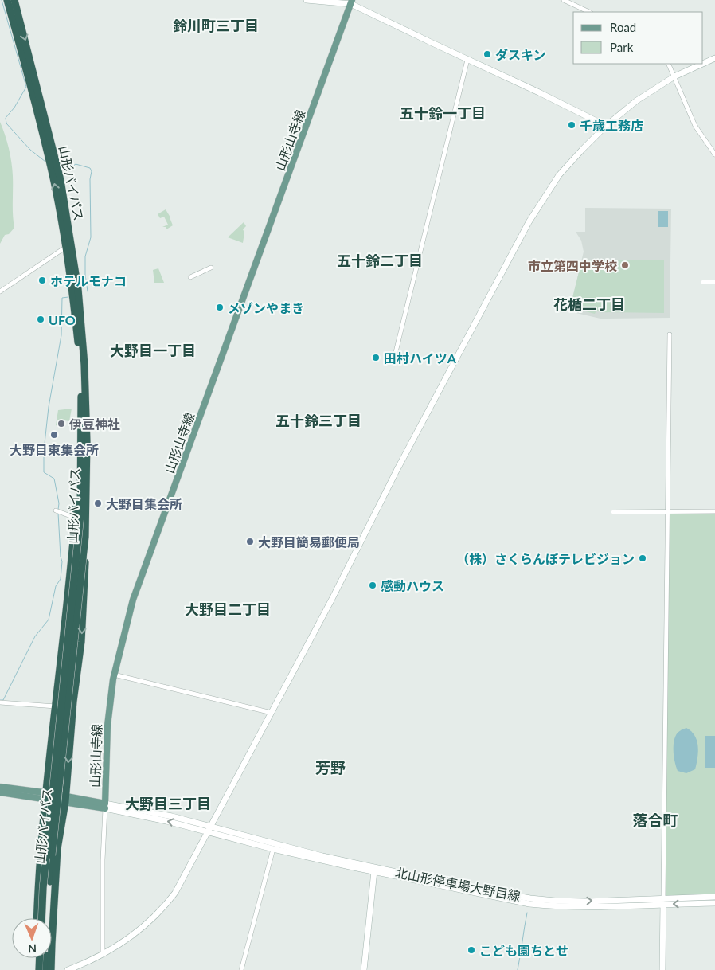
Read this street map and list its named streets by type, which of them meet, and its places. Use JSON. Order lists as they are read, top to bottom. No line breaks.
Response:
{"streets":{"highway":["山形バイパス"],"main road":["山形山寺線"],"street":["北山形停車場大野目線"]},"districts":["鈴川町三丁目","五十鈴一丁目","五十鈴二丁目","花楯二丁目","大野目一丁目","五十鈴三丁目","大野目二丁目","芳野","大野目三丁目","落合町"],"places":["ダスキン","千歳工務店","市立第四中学校","ホテルモナコ","メゾンやまき","UFO","田村ハイツA","伊豆神社","大野目東集会所","大野目集会所","大野目簡易郵便局","（株）さくらんぼテレビジョン","感動ハウス","こども園ちとせ"],"legend":["Road","Park"],"north":"bottom"}
